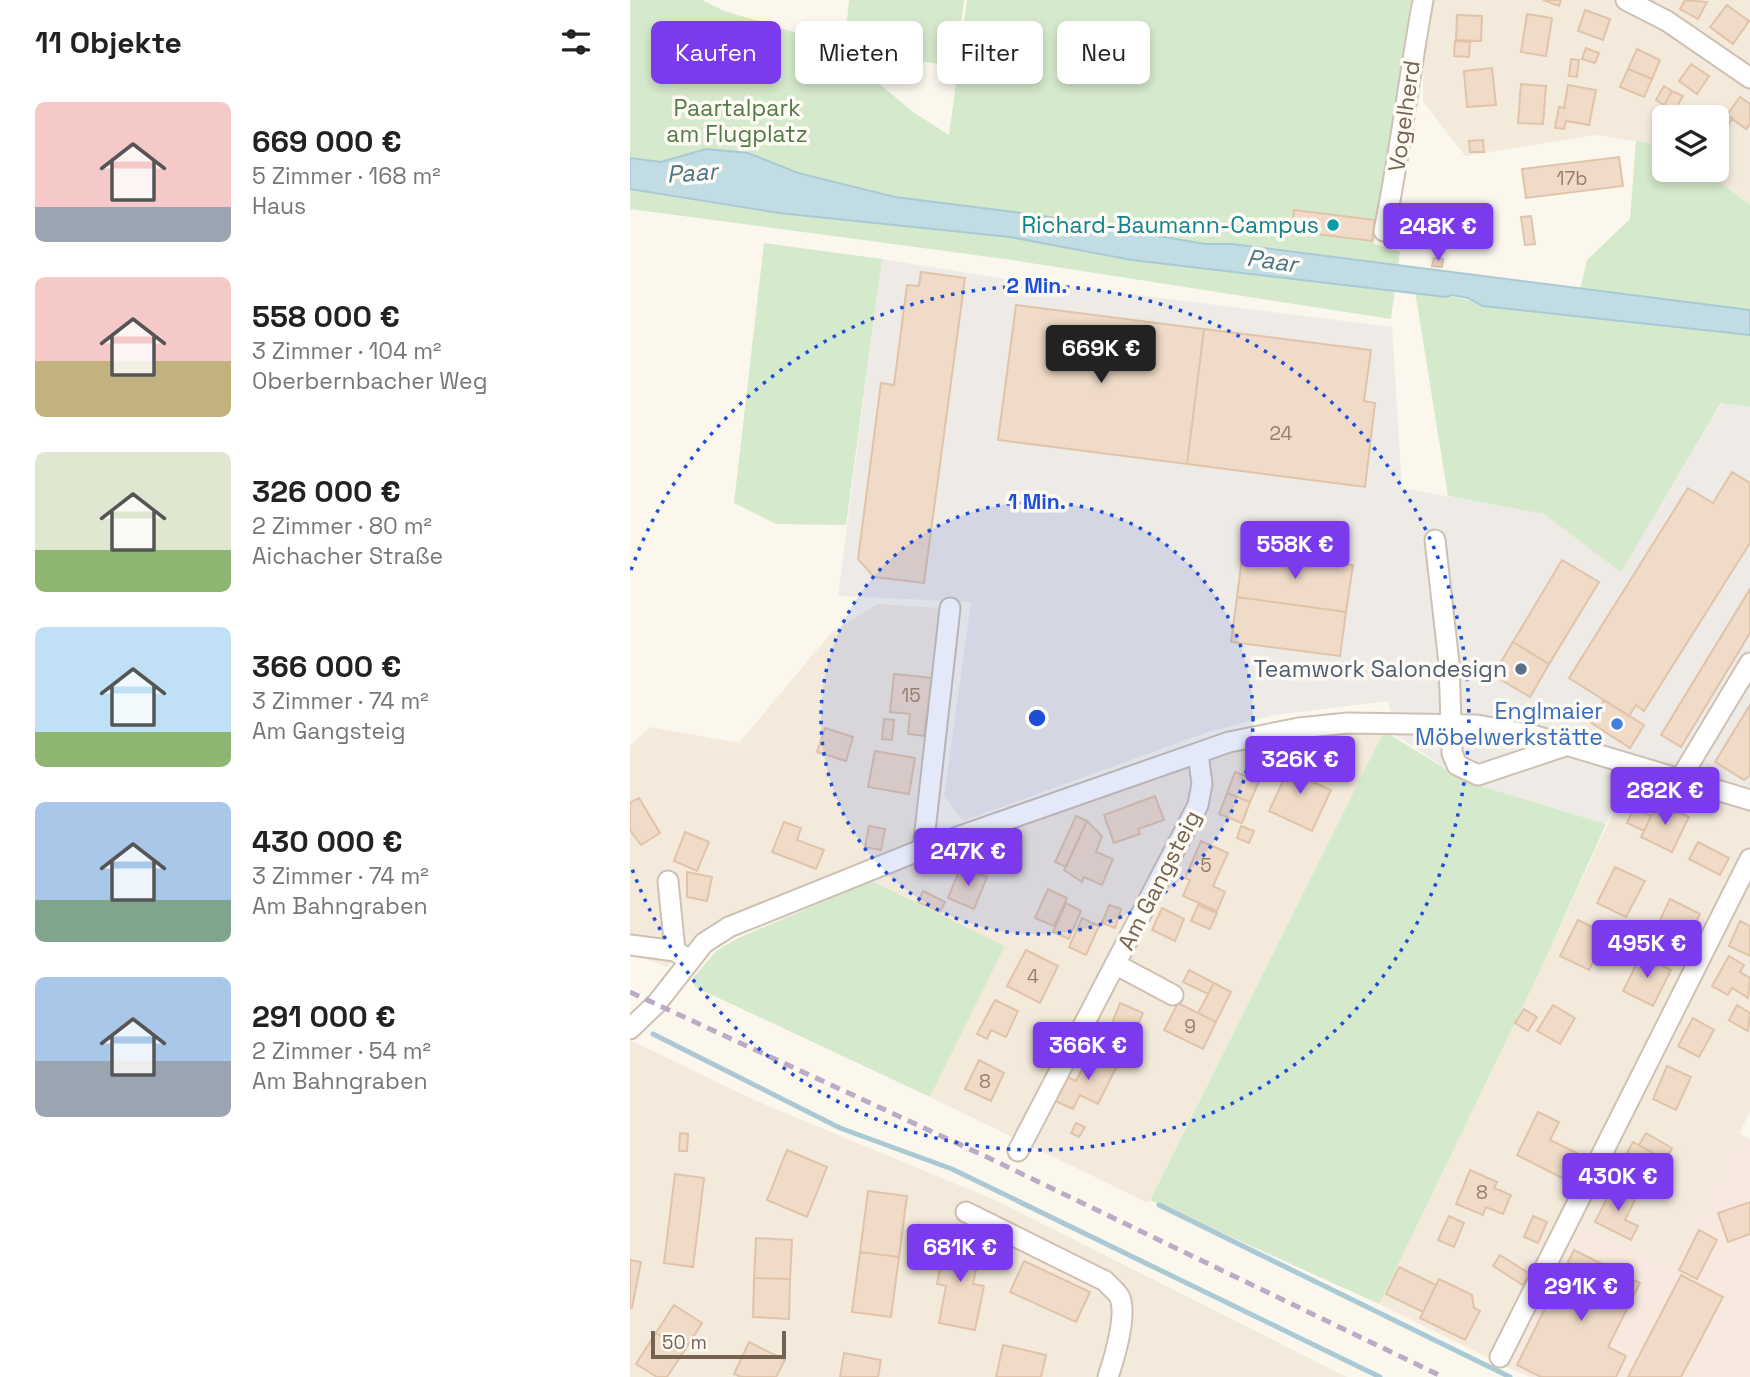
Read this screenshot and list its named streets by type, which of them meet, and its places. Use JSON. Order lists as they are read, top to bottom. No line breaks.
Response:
{"streets":{"street":["Vogelherd","Am Gangsteig"]},"water":["Paar"],"parks":["Paartalpark am Flugplatz"],"places":["Richard-Baumann-Campus","Teamwork Salondesign","Englmaier Möbelwerkstätte"],"house_numbers":["17b","24","15","5","4","9","8","8"],"scale_bar":"50 m","page":{"heading":"11 Objekte","chip":["Kaufen","Mieten","Filter","Neu"],"list":[{"name":"669 000 €","note":"5 Zimmer · 168 m² · Haus"},{"name":"558 000 €","note":"3 Zimmer · 104 m² · Oberbernbacher Weg"},{"name":"326 000 €","note":"2 Zimmer · 80 m² · Aichacher Straße"},{"name":"366 000 €","note":"3 Zimmer · 74 m² · Am Gangsteig"},{"name":"430 000 €","note":"3 Zimmer · 74 m² · Am Bahngraben"},{"name":"291 000 €","note":"2 Zimmer · 54 m² · Am Bahngraben"}],"price":["248K €","669K €","558K €","326K €","282K €","247K €","495K €","366K €","430K €","681K €","291K €"],"scale":"50 m"},"rings":["2 Min.","1 Min."]}
